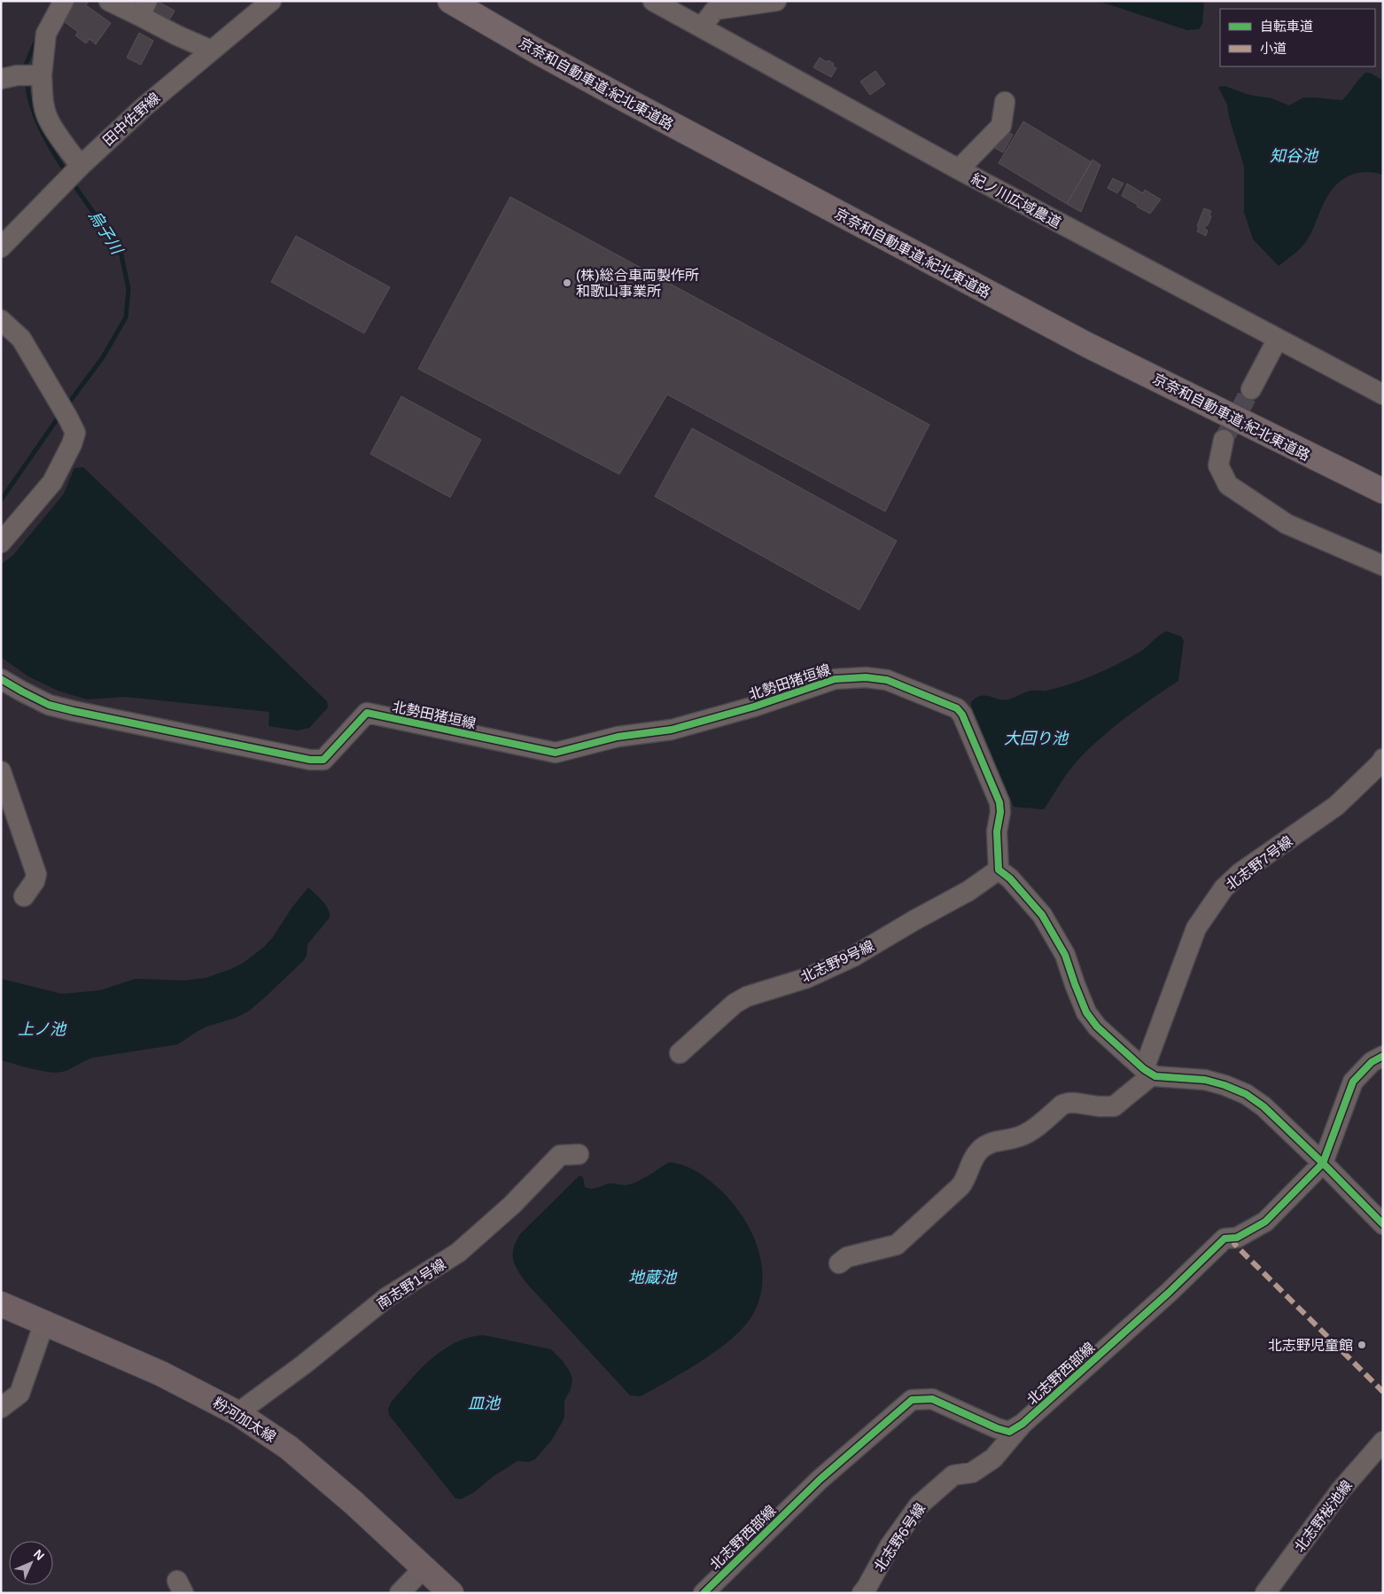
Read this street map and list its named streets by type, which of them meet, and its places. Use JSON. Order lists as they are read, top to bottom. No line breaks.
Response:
{"streets":{"highway":["京奈和自動車道;紀北東道路"],"main road":["粉河加太線"],"street":["田中佐野線","紀ノ川広域農道","北勢田猪垣線","北志野7号線","北志野9号線","南志野1号線","北志野西部線","北志野桜池線","北志野6号線"]},"crossings":[["北勢田猪垣線","北志野9号線"],["南志野1号線","粉河加太線"],["北志野西部線","北志野6号線"]],"water":["知谷池","烏子川","大回り池","上ノ池","地蔵池","皿池"],"places":["(株)総合車両製作所 和歌山事業所","北志野児童館"],"legend":["自転車道","小道"],"north":"top right"}
